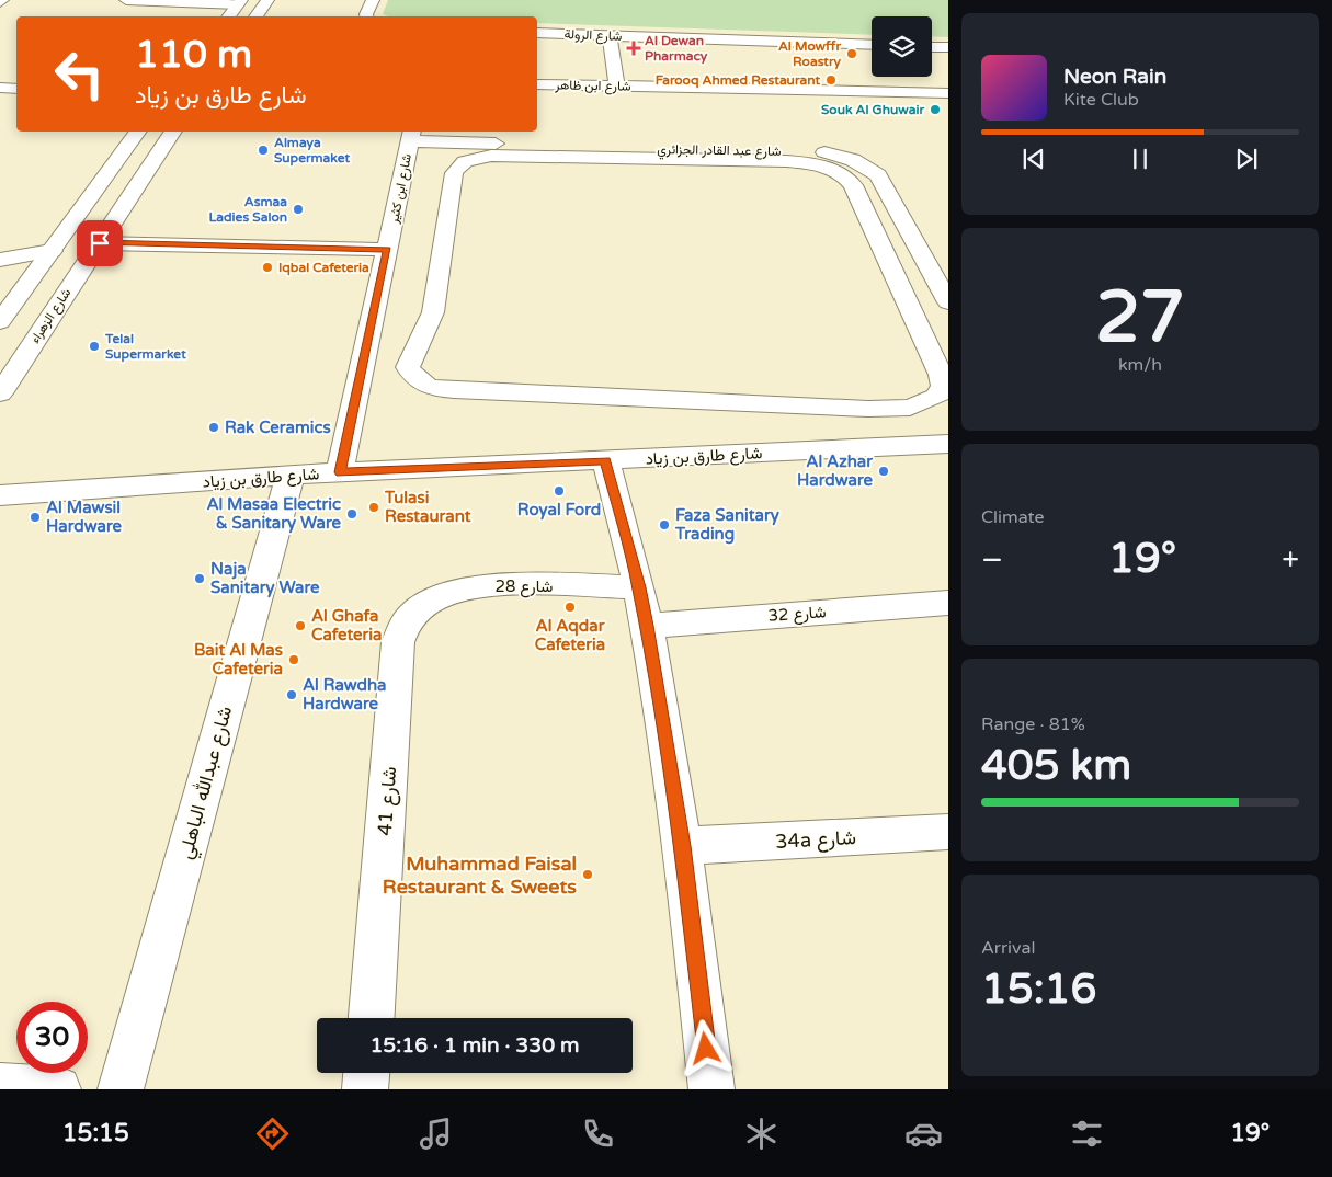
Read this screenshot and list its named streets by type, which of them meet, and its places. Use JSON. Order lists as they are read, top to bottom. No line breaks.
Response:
{"streets":{"street":["شارع الرولة","شارع ابن ظاهر","شارع عبد القادر الجزائري","شارع ابن كثير","شارع الزهراء","شارع طارق بن زياد","شارع 28","شارع 32","شارع عبدالله الباهلي","شارع 41","34a شارع"]},"crossings":[["شارع عبد القادر الجزائري","شارع ابن كثير"],["شارع ابن كثير","شارع طارق بن زياد"],["شارع طارق بن زياد","شارع عبدالله الباهلي"],["شارع 28","شارع 41"]],"places":{"health":["Al Dewan Pharmacy"],"other":["Al Mowffr Roastry","Farooq Ahmed Restaurant","Souk Al Ghuwair","Almaya Supermaket","Asmaa Ladies Salon","Iqbal Cafeteria","Telal Supermarket","Rak Ceramics","Al Azhar Hardware","Royal Ford","Tulasi Restaurant","Al Masaa Electric & Sanitary Ware","Al Mawsil Hardware","Faza Sanitary Trading","Naja Sanitary Ware","Al Aqdar Cafeteria","Al Ghafa Cafeteria","Bait Al Mas Cafeteria","Al Rawdha Hardware","Muhammad Faisal Restaurant & Sweets"]},"page":{"turn":["110 m","شارع طارق بن زياد"],"song":["Neon Rain","Kite Club"],"tile":[["27","km/h"],"Climate",["Range · 81%","405 km"],["Arrival","15:16"]],"heat":["−","19°","+"],"limit":"30","trip":"15:16 · 1 min · 330 m","tabs":["15:15","19°"]}}
